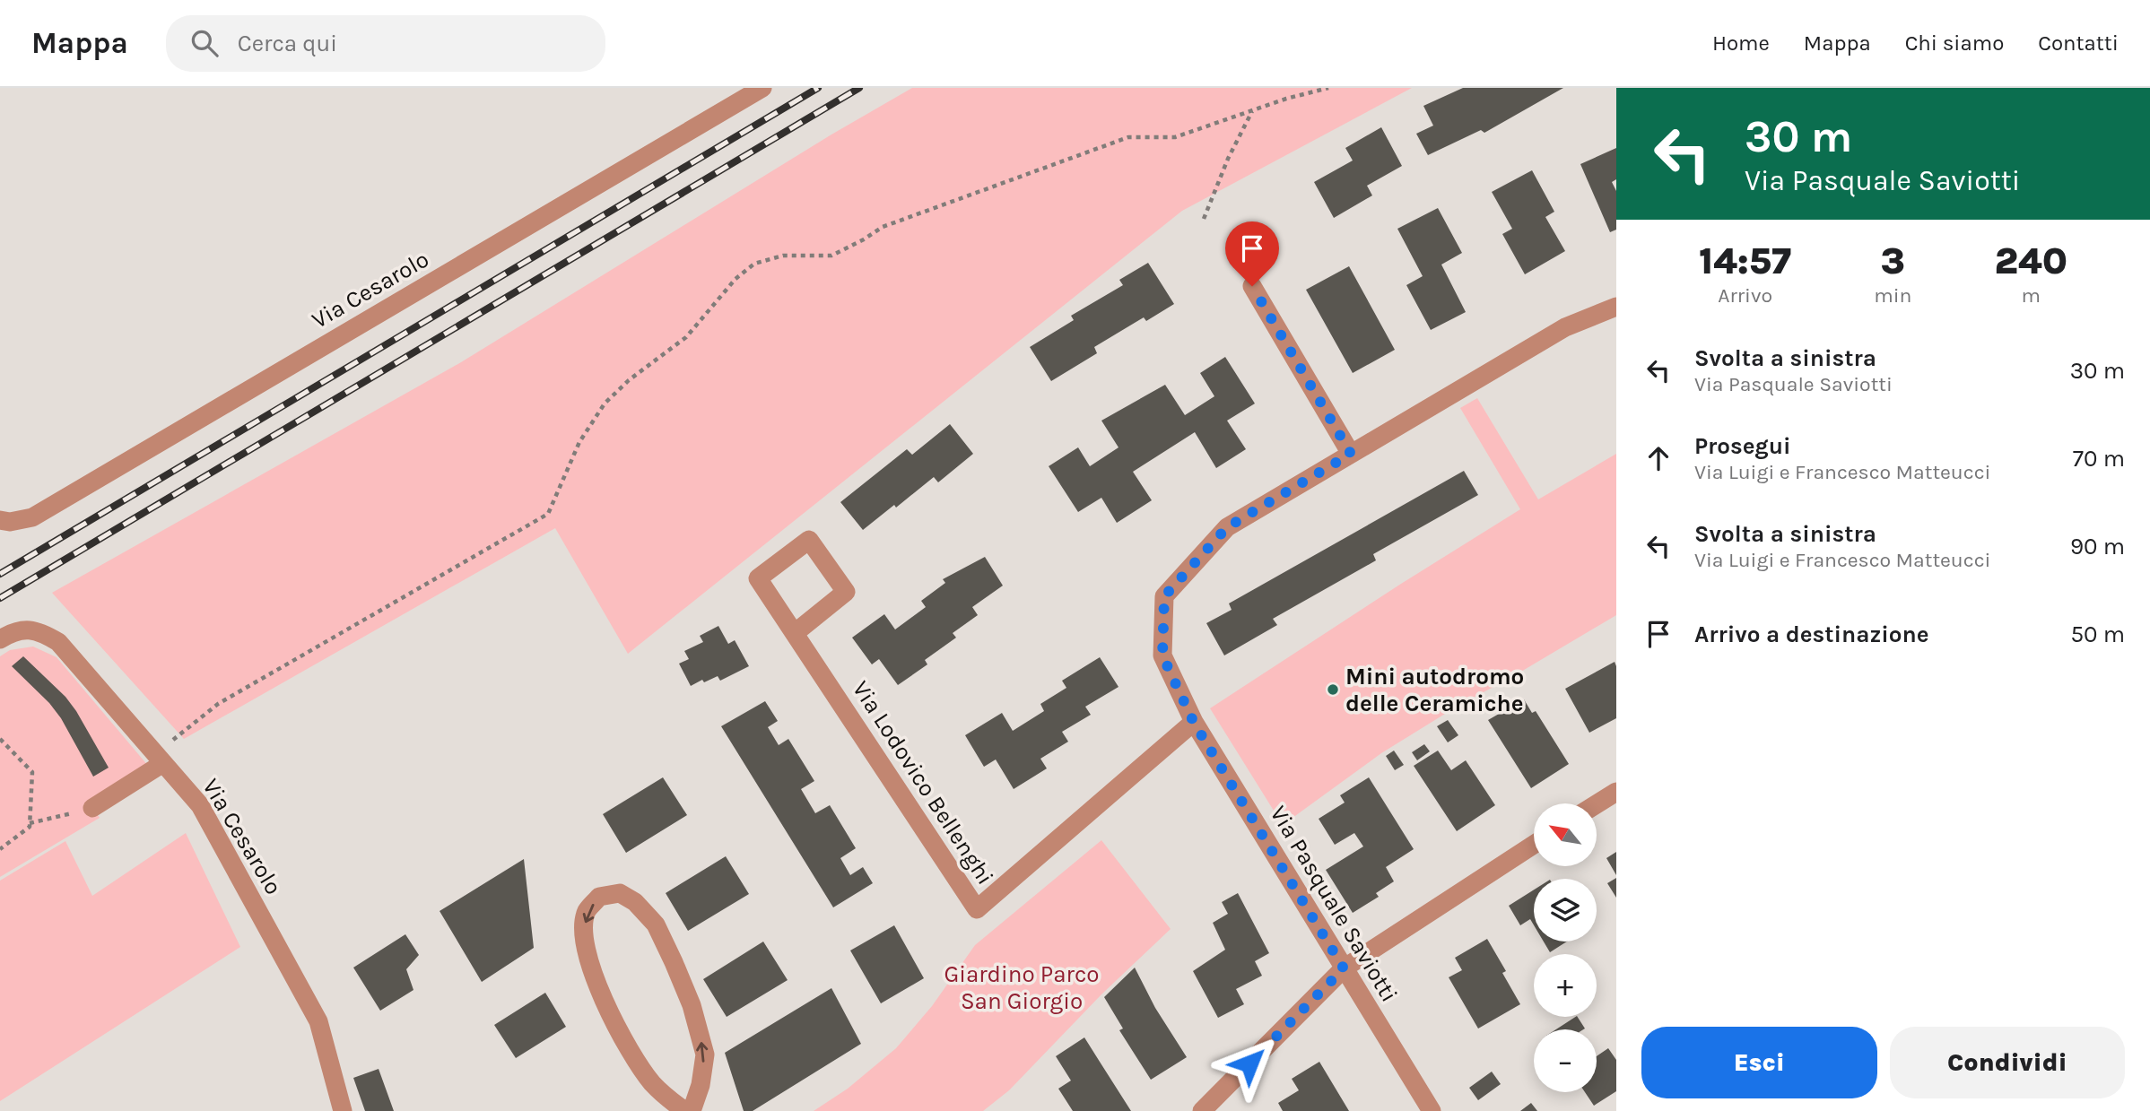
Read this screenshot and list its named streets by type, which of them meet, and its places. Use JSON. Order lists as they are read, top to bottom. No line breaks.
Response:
{"streets":{"street":["Via Cesarolo","Via Lodovico Bellenghi","Via Pasquale Saviotti"]},"crossings":[["Via Lodovico Bellenghi","Via Pasquale Saviotti"]],"parks":["Giardino Parco San Giorgio"],"places":["Mini autodromo delle Ceramiche"],"north":"top left","page":{"header":"Mappa","search":"Cerca qui","nav":["Home","Mappa","Chi siamo","Contatti"],"turn":["30 m","Via Pasquale Saviotti"],"eta":["14:57","Arrivo","3","min","240","m"],"list":[{"name":"Svolta a sinistra","note":"Via Pasquale Saviotti","value":"30 m"},{"name":"Prosegui","note":"Via Luigi e Francesco Matteucci","value":"70 m"},{"name":"Svolta a sinistra","note":"Via Luigi e Francesco Matteucci","value":"90 m"},{"name":"Arrivo a destinazione","value":"50 m"}],"map_buttons":["+","−"],"buttons":["Esci","Condividi"]}}
